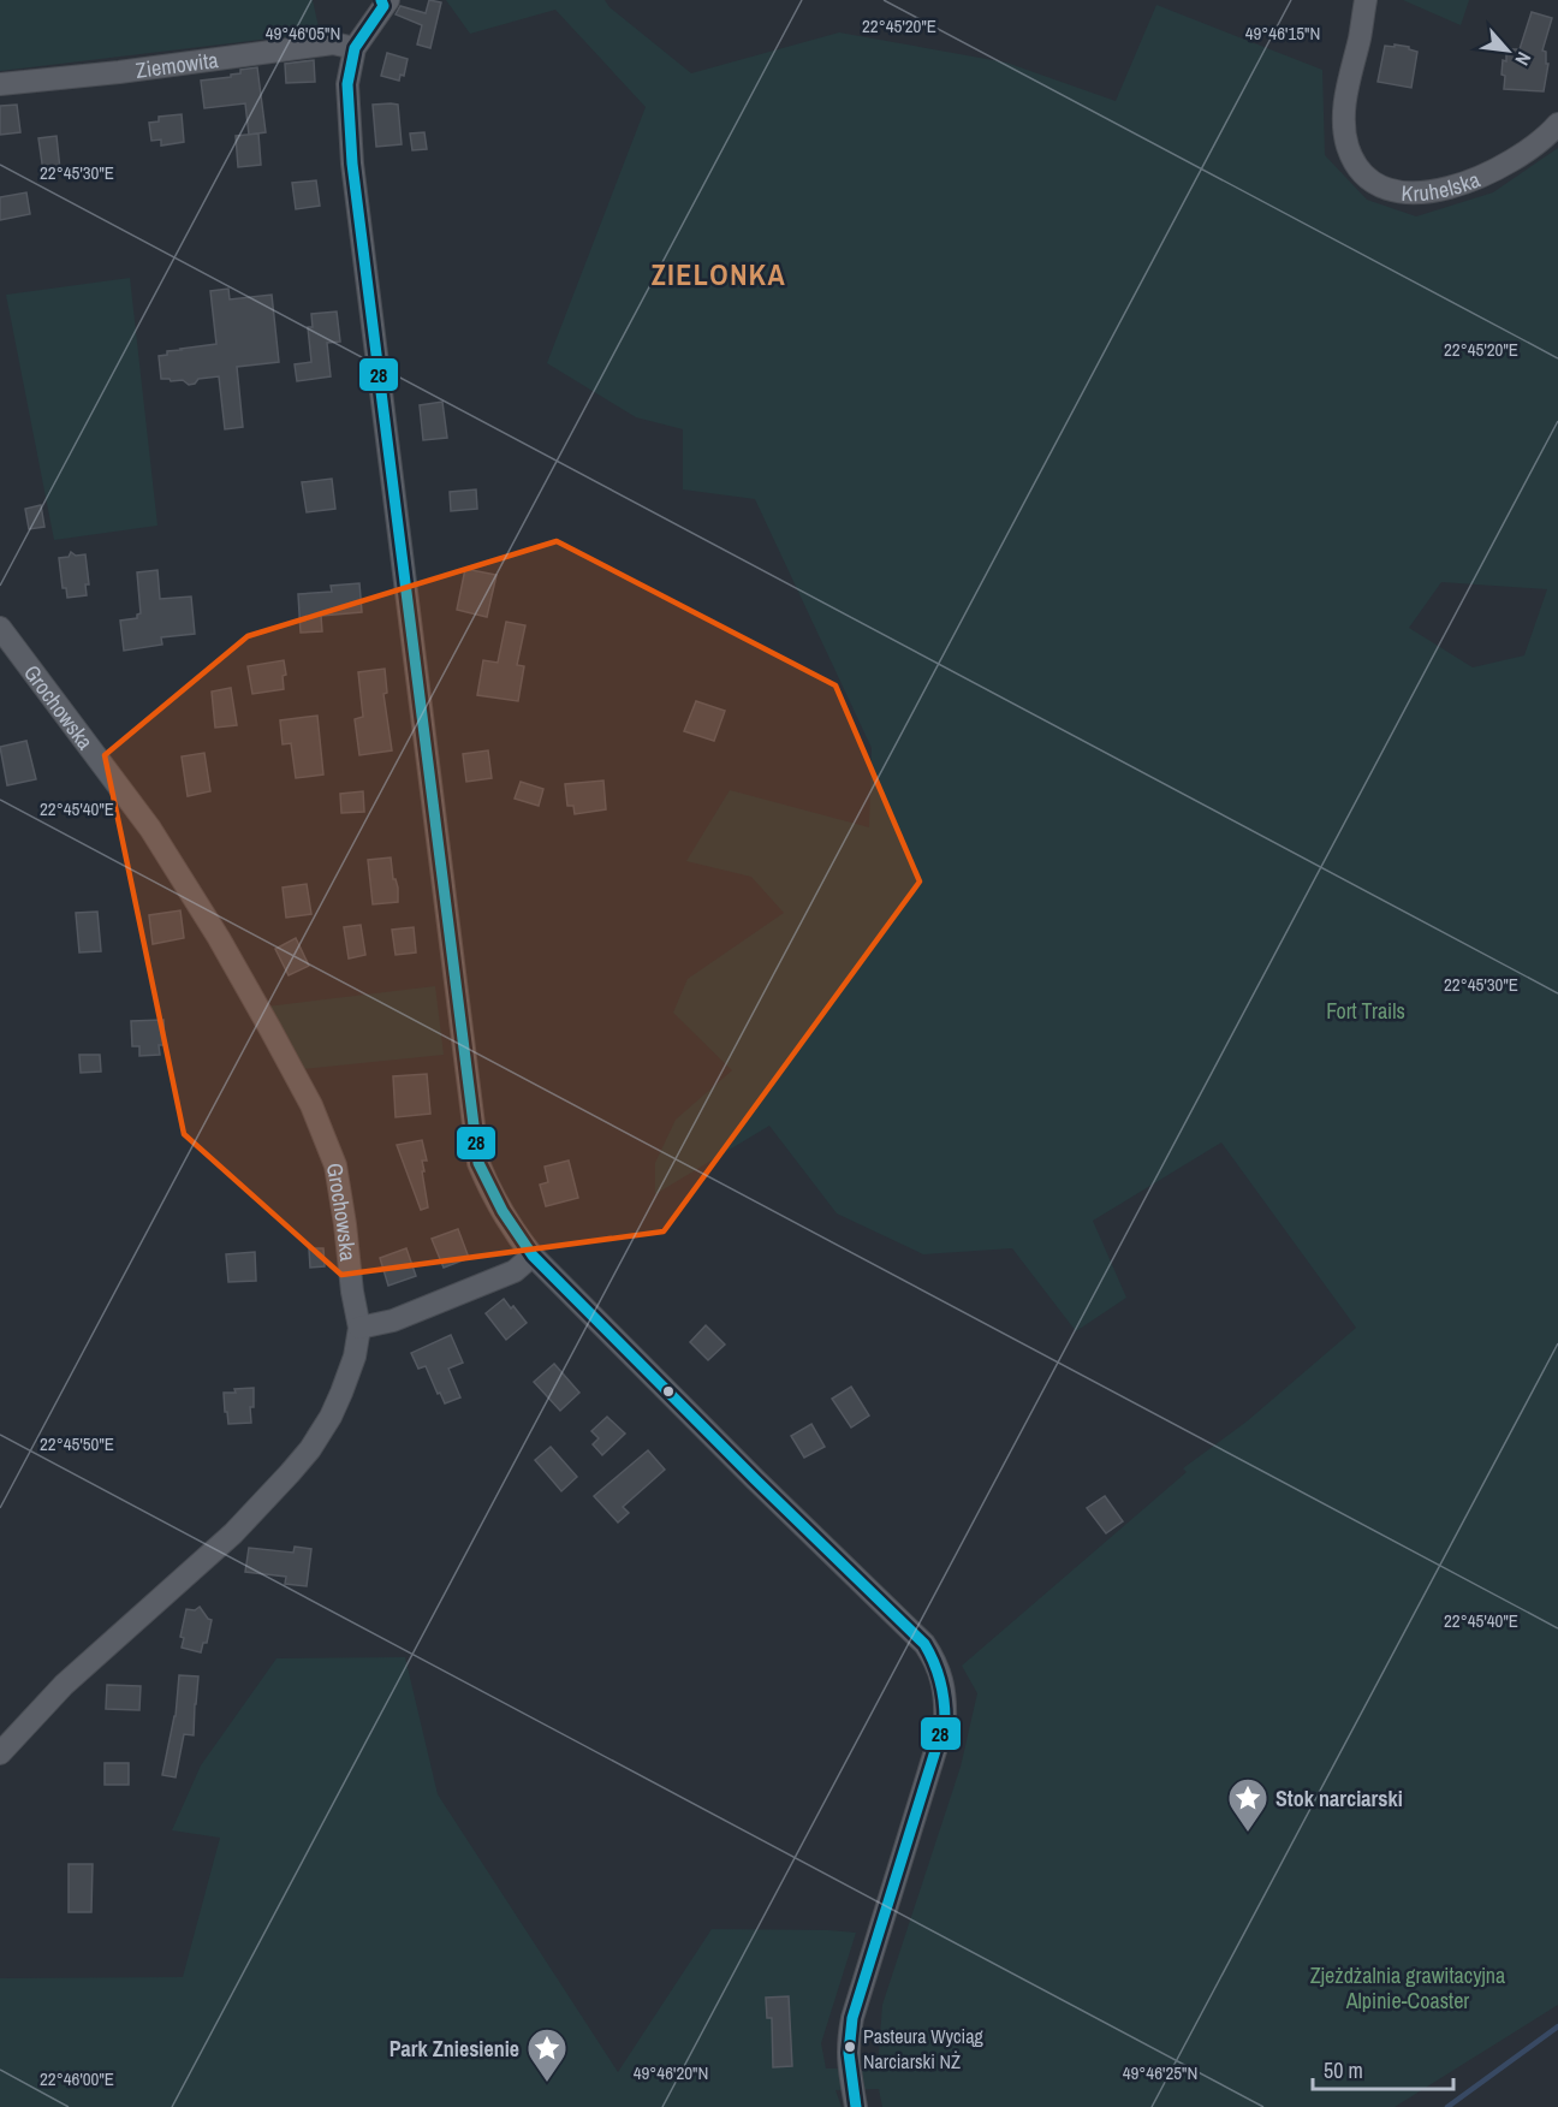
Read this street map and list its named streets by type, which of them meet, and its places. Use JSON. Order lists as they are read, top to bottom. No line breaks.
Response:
{"streets":{"street":["Ziemowita","Kruhelska","Grochowska"]},"districts":["ZIELONKA"],"parks":["Fort Trails","Zjeżdżalnia grawitacyjna Alpinie-Coaster"],"places":{"place":["Stok narciarski","Park Zniesienie"],"other":["Pasteura Wyciąg Narciarski NŻ"]},"lines":["transit line 28"],"scale_bar":"50 m","north":"bottom right","coordinates":["22°45'20\"E","49°46'05\"N","49°46'15\"N","22°45'30\"E","22°45'40\"E","22°45'50\"E","49°46'20\"N","49°46'25\"N","22°46'00\"E"]}
